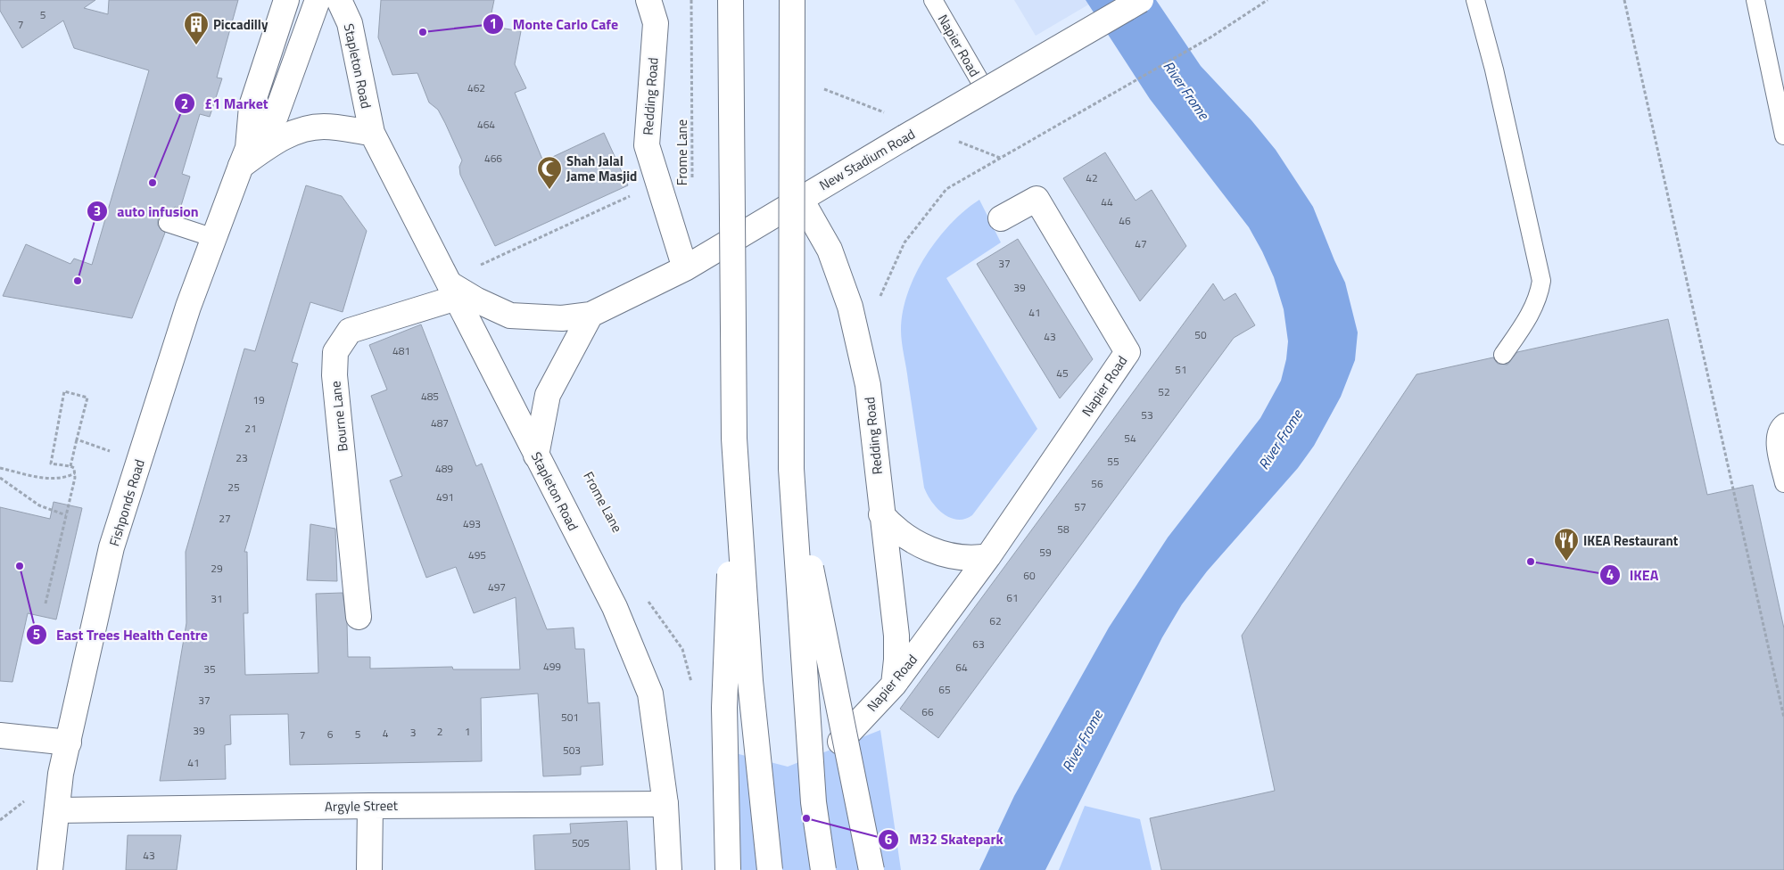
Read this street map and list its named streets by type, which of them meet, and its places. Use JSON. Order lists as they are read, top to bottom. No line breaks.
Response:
{"streets":{"main road":["Napier Road","Stapleton Road","Redding Road","New Stadium Road","Bourne Lane","Fishponds Road","Argyle Street"],"path":["Frome Lane"]},"crossings":[["Napier Road","Redding Road"],["Napier Road","New Stadium Road"],["Stapleton Road","New Stadium Road"],["Stapleton Road","Bourne Lane"],["Stapleton Road","Argyle Street"],["Redding Road","New Stadium Road"],["New Stadium Road","Bourne Lane"],["Fishponds Road","Argyle Street"]],"water":["River Frome"],"places":{"other":["Monte Carlo Cafe","£1 Market","auto infusion","IKEA","East Trees Health Centre","M32 Skatepark"],"building":["Piccadilly"],"mosque":["Shah Jalal Jame Masjid"],"restaurant":["IKEA Restaurant"]},"house_numbers":["5","7","462","464","466","42","44","46","47","37","39","41","50","43","481","51","45","52","485","19","53","487","21","54","23","55","489","56","25","491","57","27","493","58","59","495","29","60","497","61","31","62","63","499","64","35","65","37","66","501","39","2","1","3","4","6","5","7","503","41","505","43"]}
